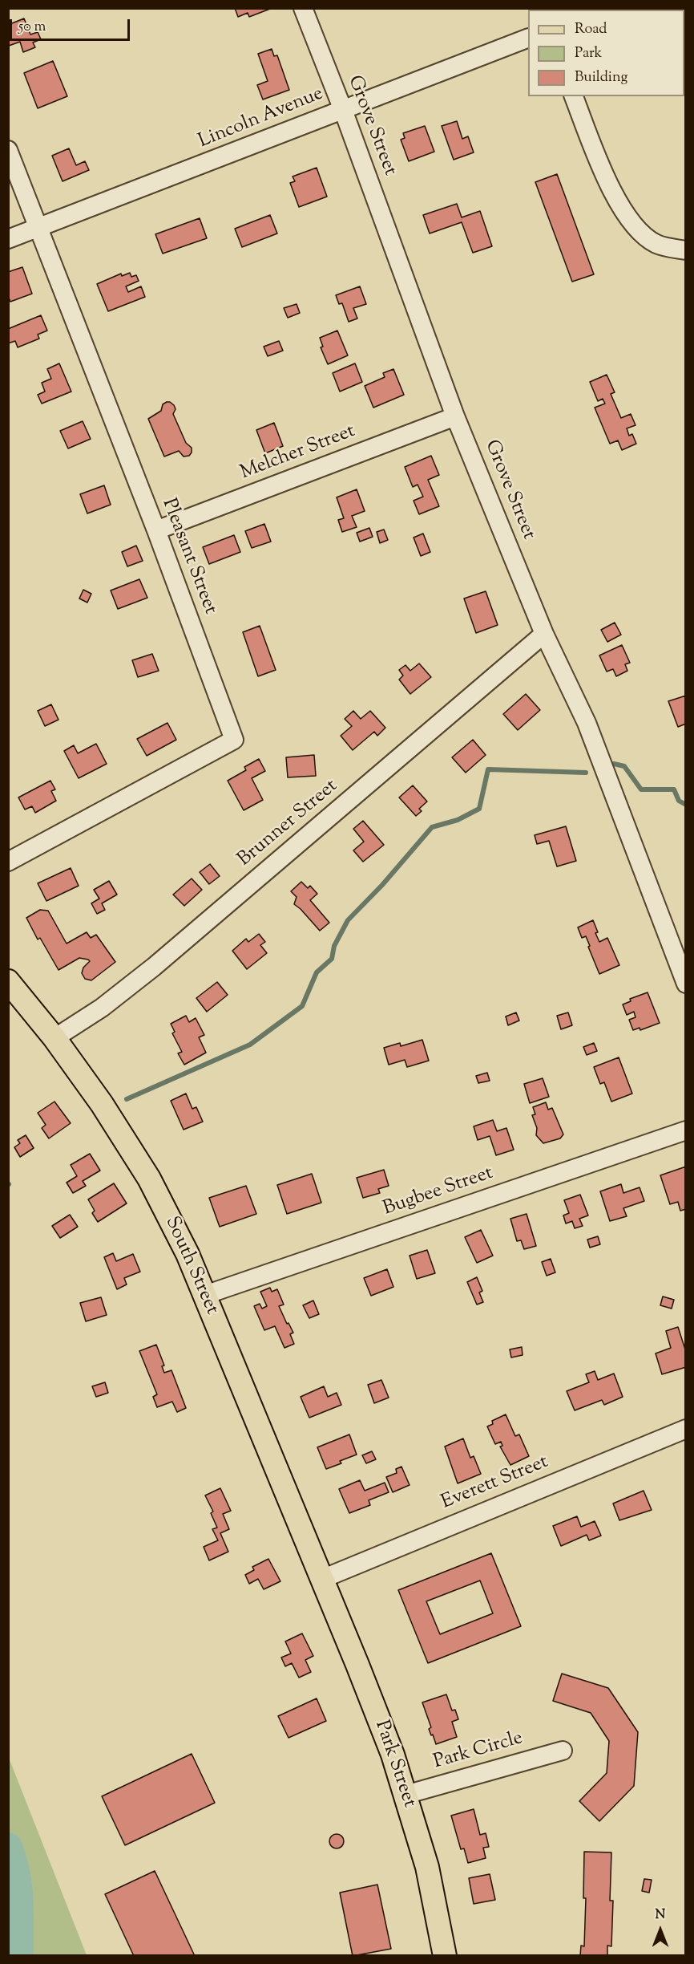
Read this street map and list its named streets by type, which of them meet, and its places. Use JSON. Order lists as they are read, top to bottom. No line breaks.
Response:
{"streets":{"main road":["South Street","Park Street"],"street":["Lincoln Avenue","Grove Street","Melcher Street","Pleasant Street","Brunner Street","Bugbee Street","Everett Street","Park Circle"]},"crossings":[["Lincoln Avenue","Grove Street"],["Lincoln Avenue","Pleasant Street"],["Grove Street","Melcher Street"],["Grove Street","Brunner Street"],["Melcher Street","Pleasant Street"],["Brunner Street","South Street"],["Bugbee Street","South Street"],["South Street","Everett Street"],["South Street","Park Street"],["Everett Street","Park Street"],["Park Circle","Park Street"]],"legend":["Road","Park","Building"],"scale_bar":"50 m","north":"top"}
